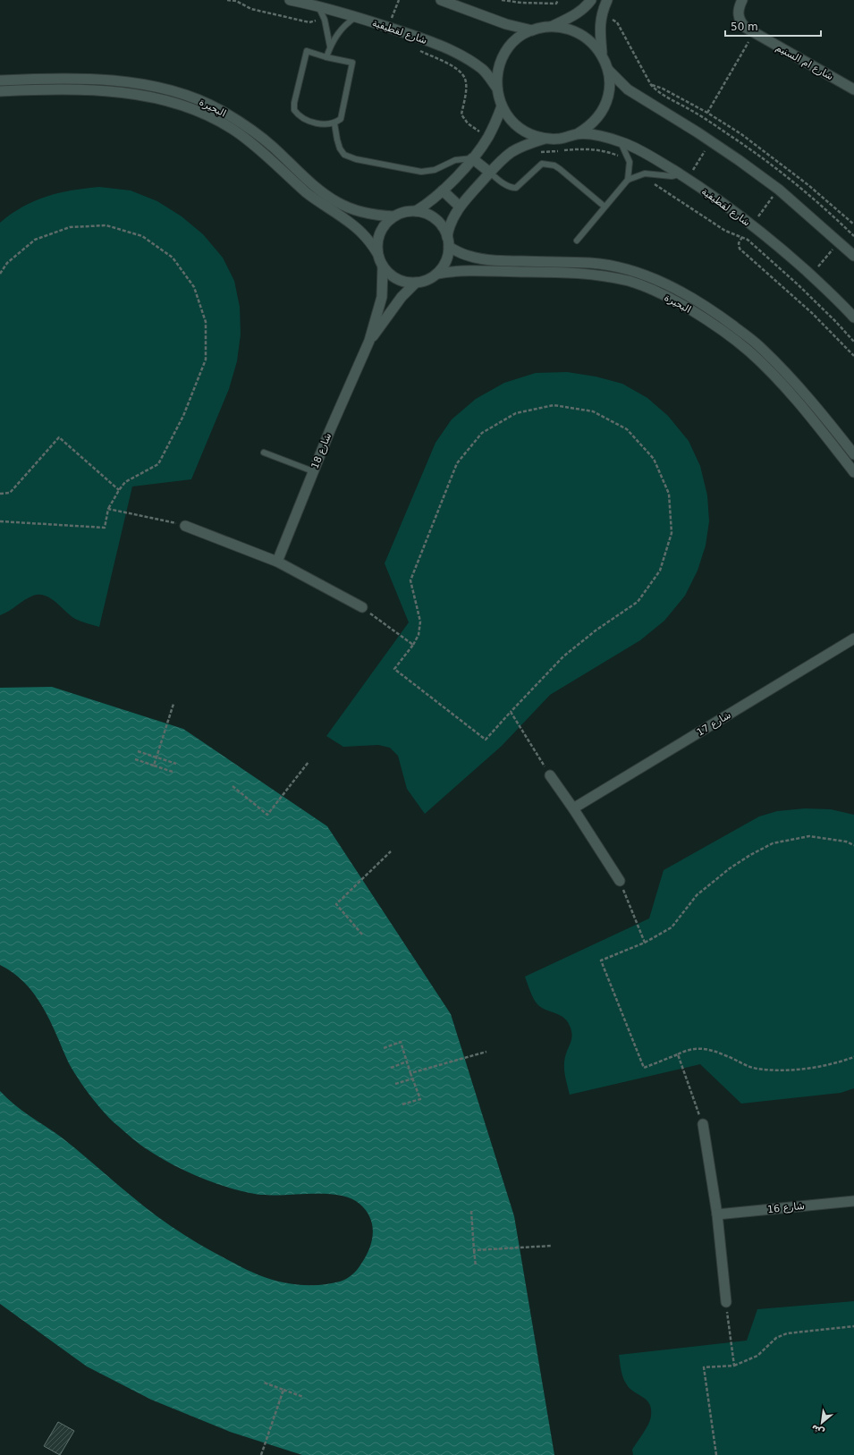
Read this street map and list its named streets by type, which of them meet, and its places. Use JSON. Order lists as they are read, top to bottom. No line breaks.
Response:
{"streets":{"street":["شارع لقطيفية","شارع ام السنيم","البحيرة","شارع 18","شارع 17","شارع 16"]},"crossings":[["البحيرة","شارع 18"]],"scale_bar":"50 m","north":"bottom left"}
